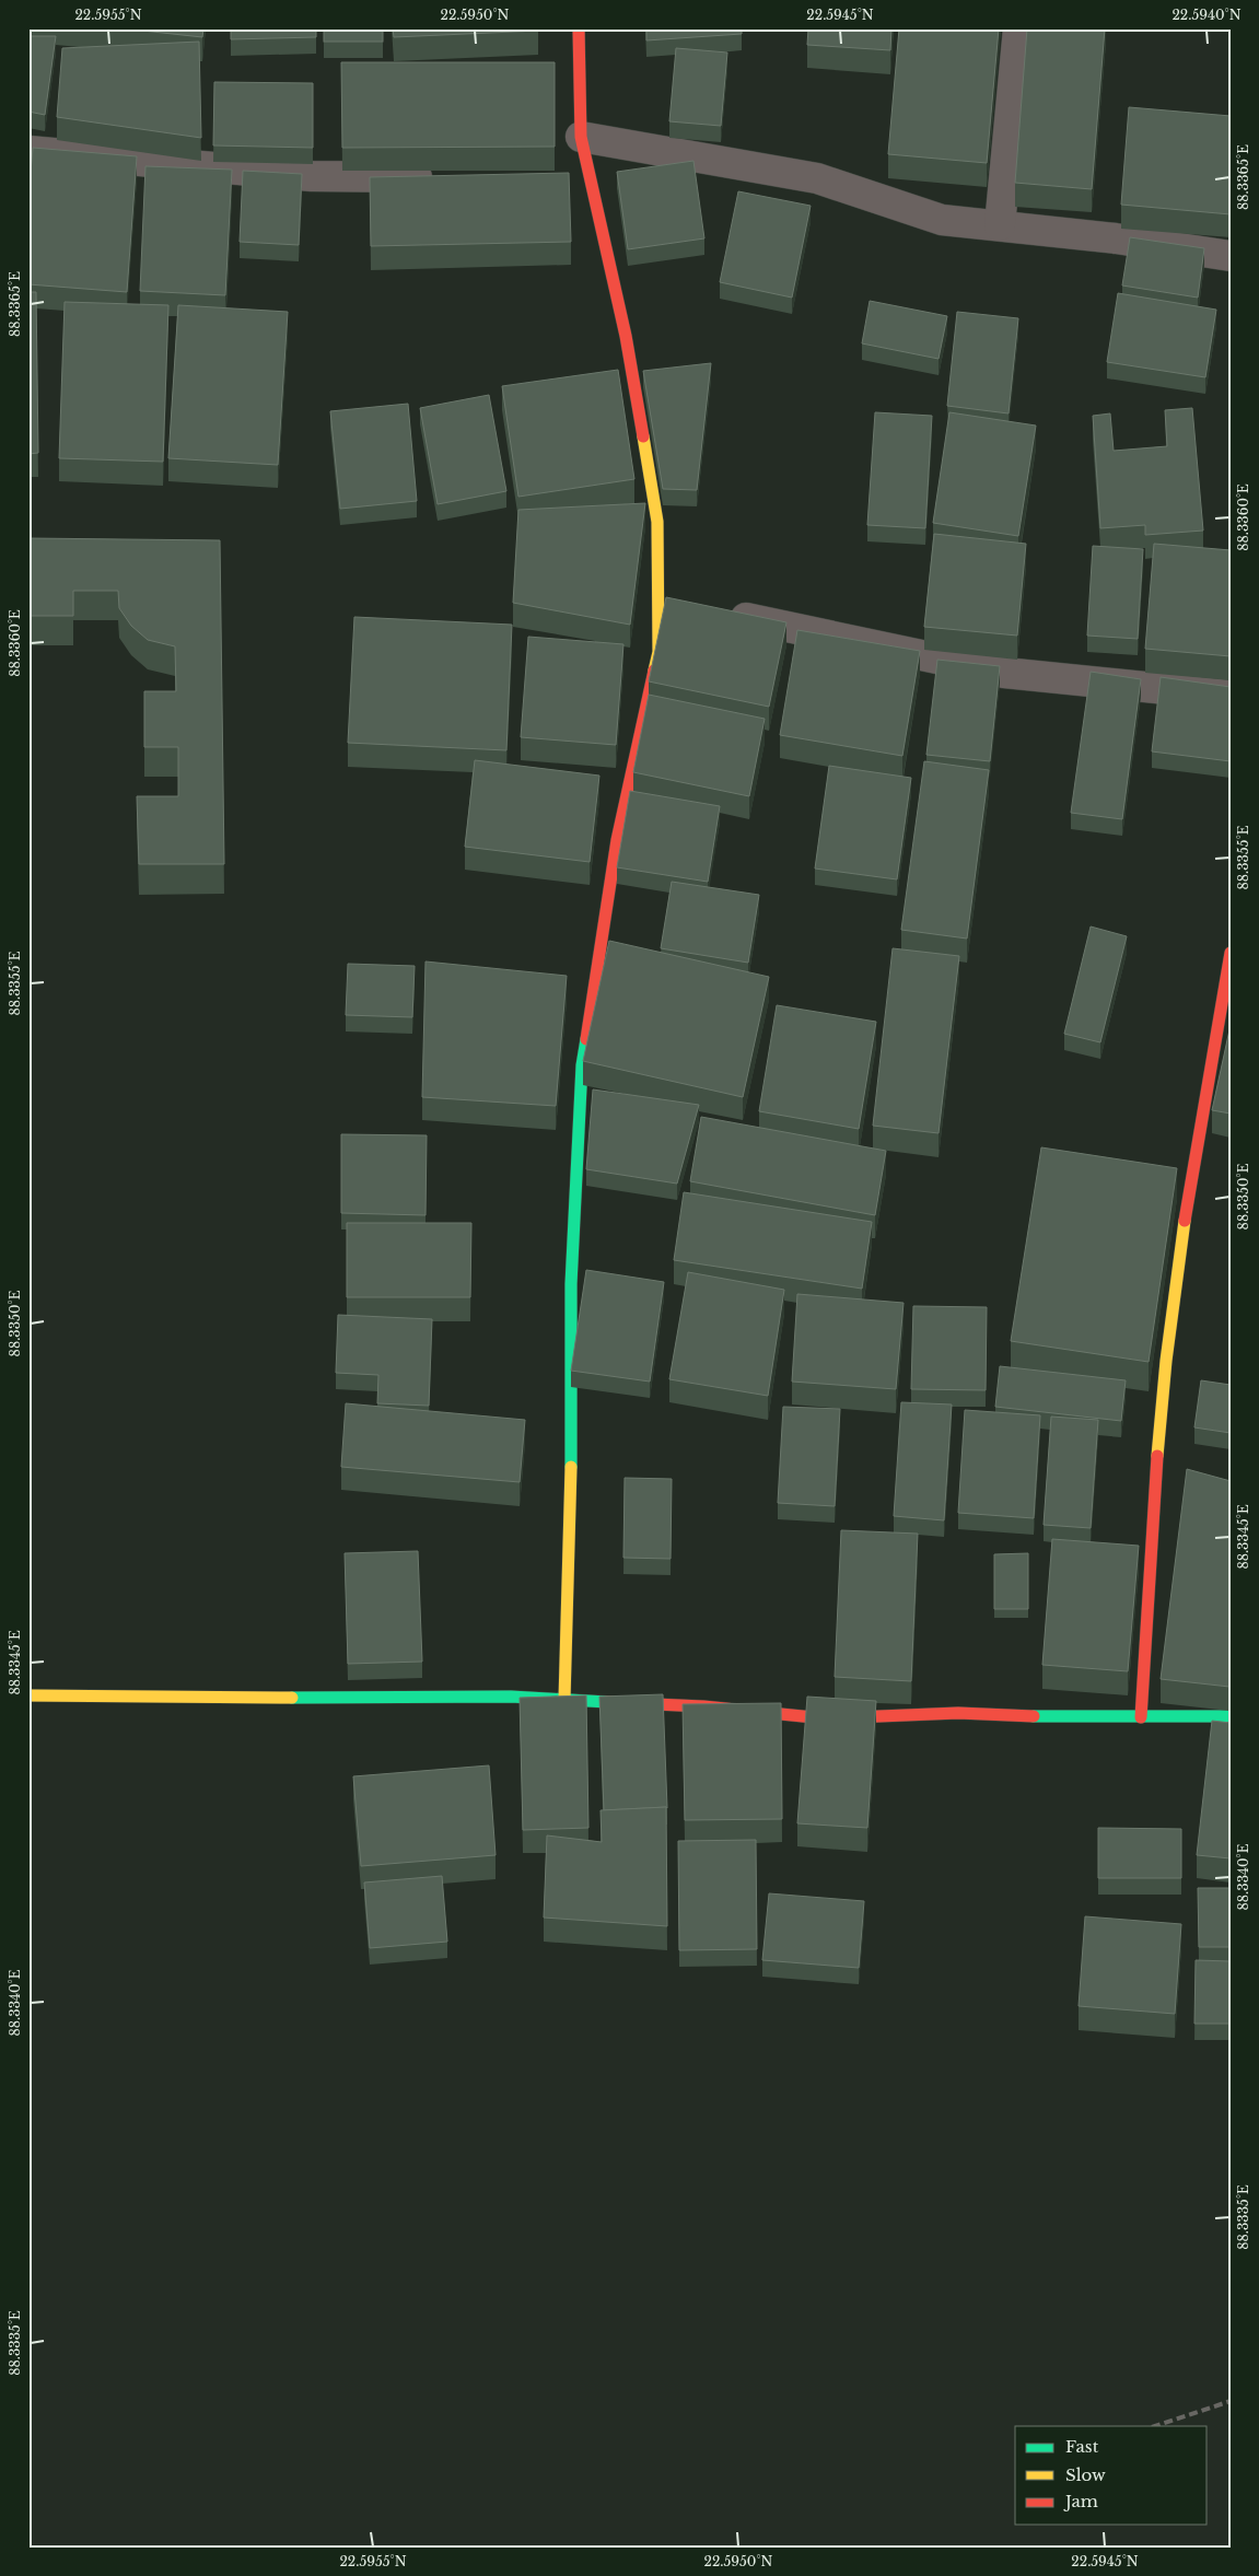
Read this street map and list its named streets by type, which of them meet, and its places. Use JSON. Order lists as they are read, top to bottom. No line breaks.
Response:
{"legend":["Fast","Slow","Jam"],"coordinates":["22.5955°N","22.5950°N","22.5945°N","22.5940°N","88.3365°E","88.3360°E","88.3355°E","88.3350°E","88.3345°E","88.3340°E","88.3335°E"]}
